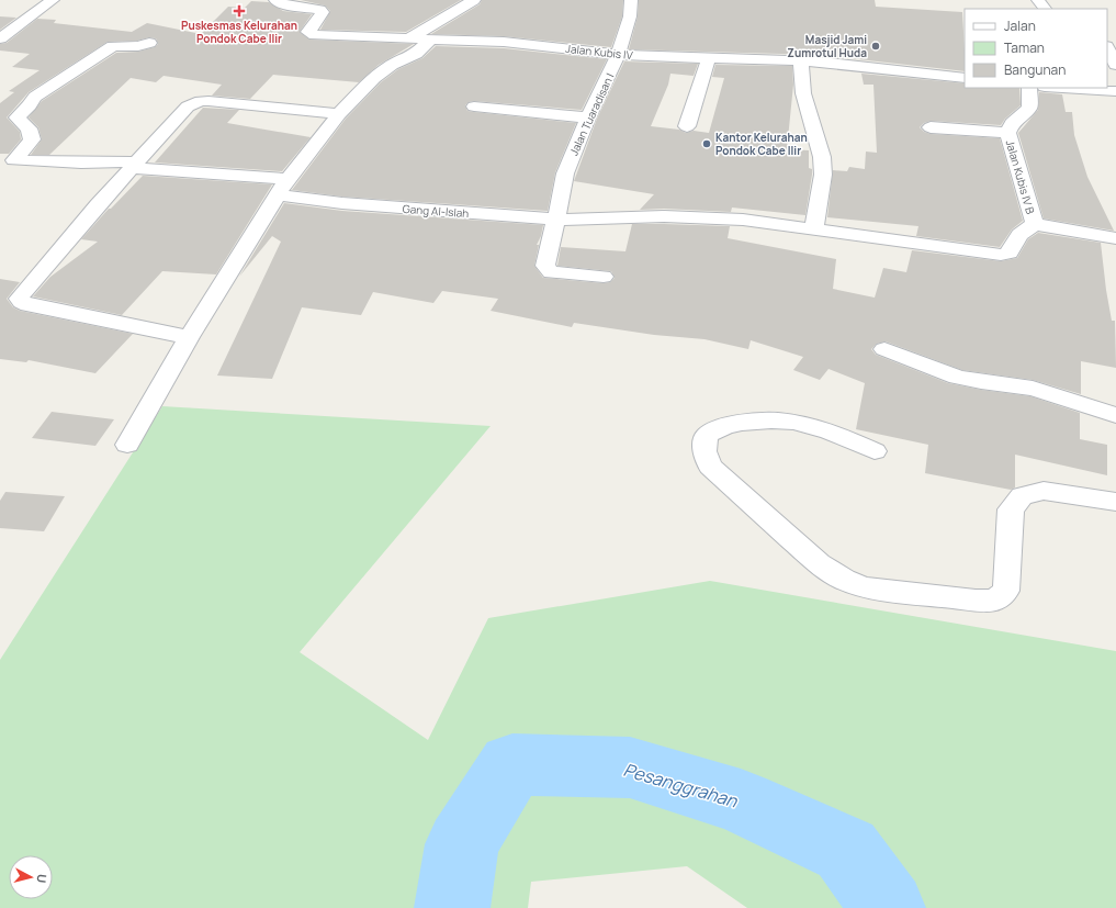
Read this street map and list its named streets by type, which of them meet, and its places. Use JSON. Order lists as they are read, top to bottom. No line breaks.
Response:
{"streets":{"street":["Jalan Kubis IV","Jalan Tuaradisan I","Jalan Kubis IV B","Gang Al-Islah"]},"crossings":[["Jalan Kubis IV","Jalan Tuaradisan I"],["Jalan Tuaradisan I","Gang Al-Islah"],["Jalan Kubis IV B","Gang Al-Islah"]],"water":["Pesanggrahan"],"places":{"health":["Puskesmas Kelurahan Pondok Cabe Ilir"],"other":["Masjid Jami Zumrotul Huda","Kantor Kelurahan Pondok Cabe Ilir"]},"legend":["Jalan","Taman","Bangunan"],"north":"right"}
